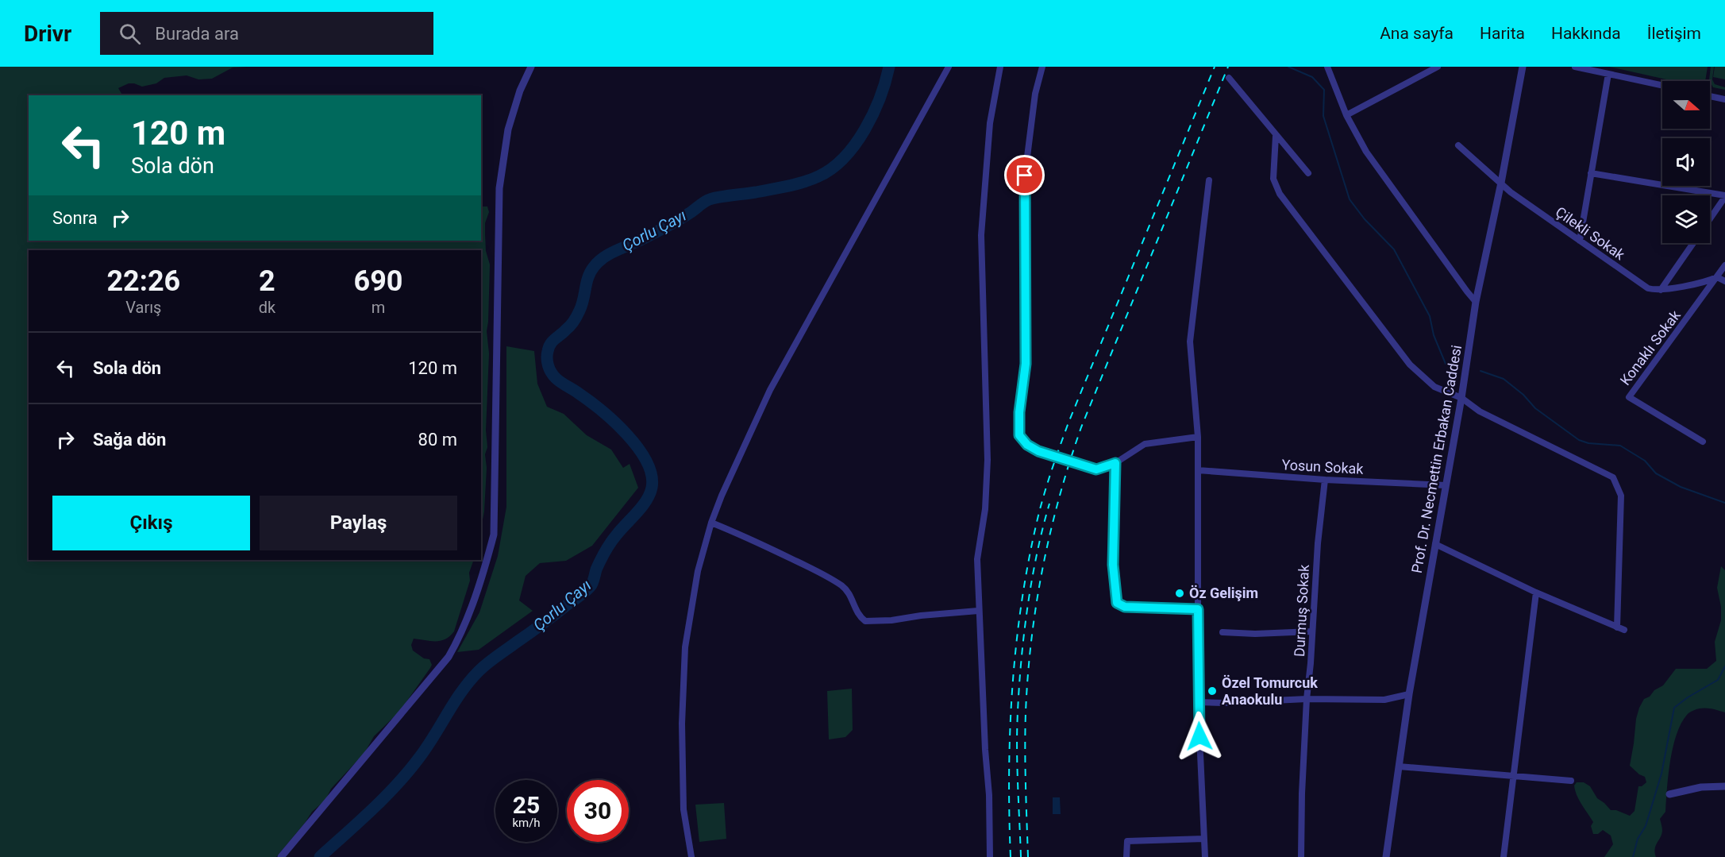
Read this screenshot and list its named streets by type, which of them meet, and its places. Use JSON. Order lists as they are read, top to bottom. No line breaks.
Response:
{"streets":{"street":["Çilekli Sokak","Konaklı Sokak","Prof. Dr. Necmettin Erbakan Caddesi","Yosun Sokak","Durmuş Sokak"]},"crossings":[["Çilekli Sokak","Prof. Dr. Necmettin Erbakan Caddesi"],["Prof. Dr. Necmettin Erbakan Caddesi","Yosun Sokak"],["Yosun Sokak","Durmuş Sokak"]],"water":["Çorlu Çayı"],"places":["Öz Gelişim","Özel Tomurcuk Anaokulu"],"north":"right","page":{"header":"Drivr","search":"Burada ara","nav":["Ana sayfa","Harita","Hakkında","İletişim"],"turn":["120 m","Sola dön"],"then":"Sonra","eta":["22:26","Varış","2","dk","690","m"],"list":[{"name":"Sola dön","value":"120 m"},{"name":"Sağa dön","value":"80 m"}],"buttons":["Çıkış","Paylaş"],"speed":"25 km/h","limit":"30"}}
